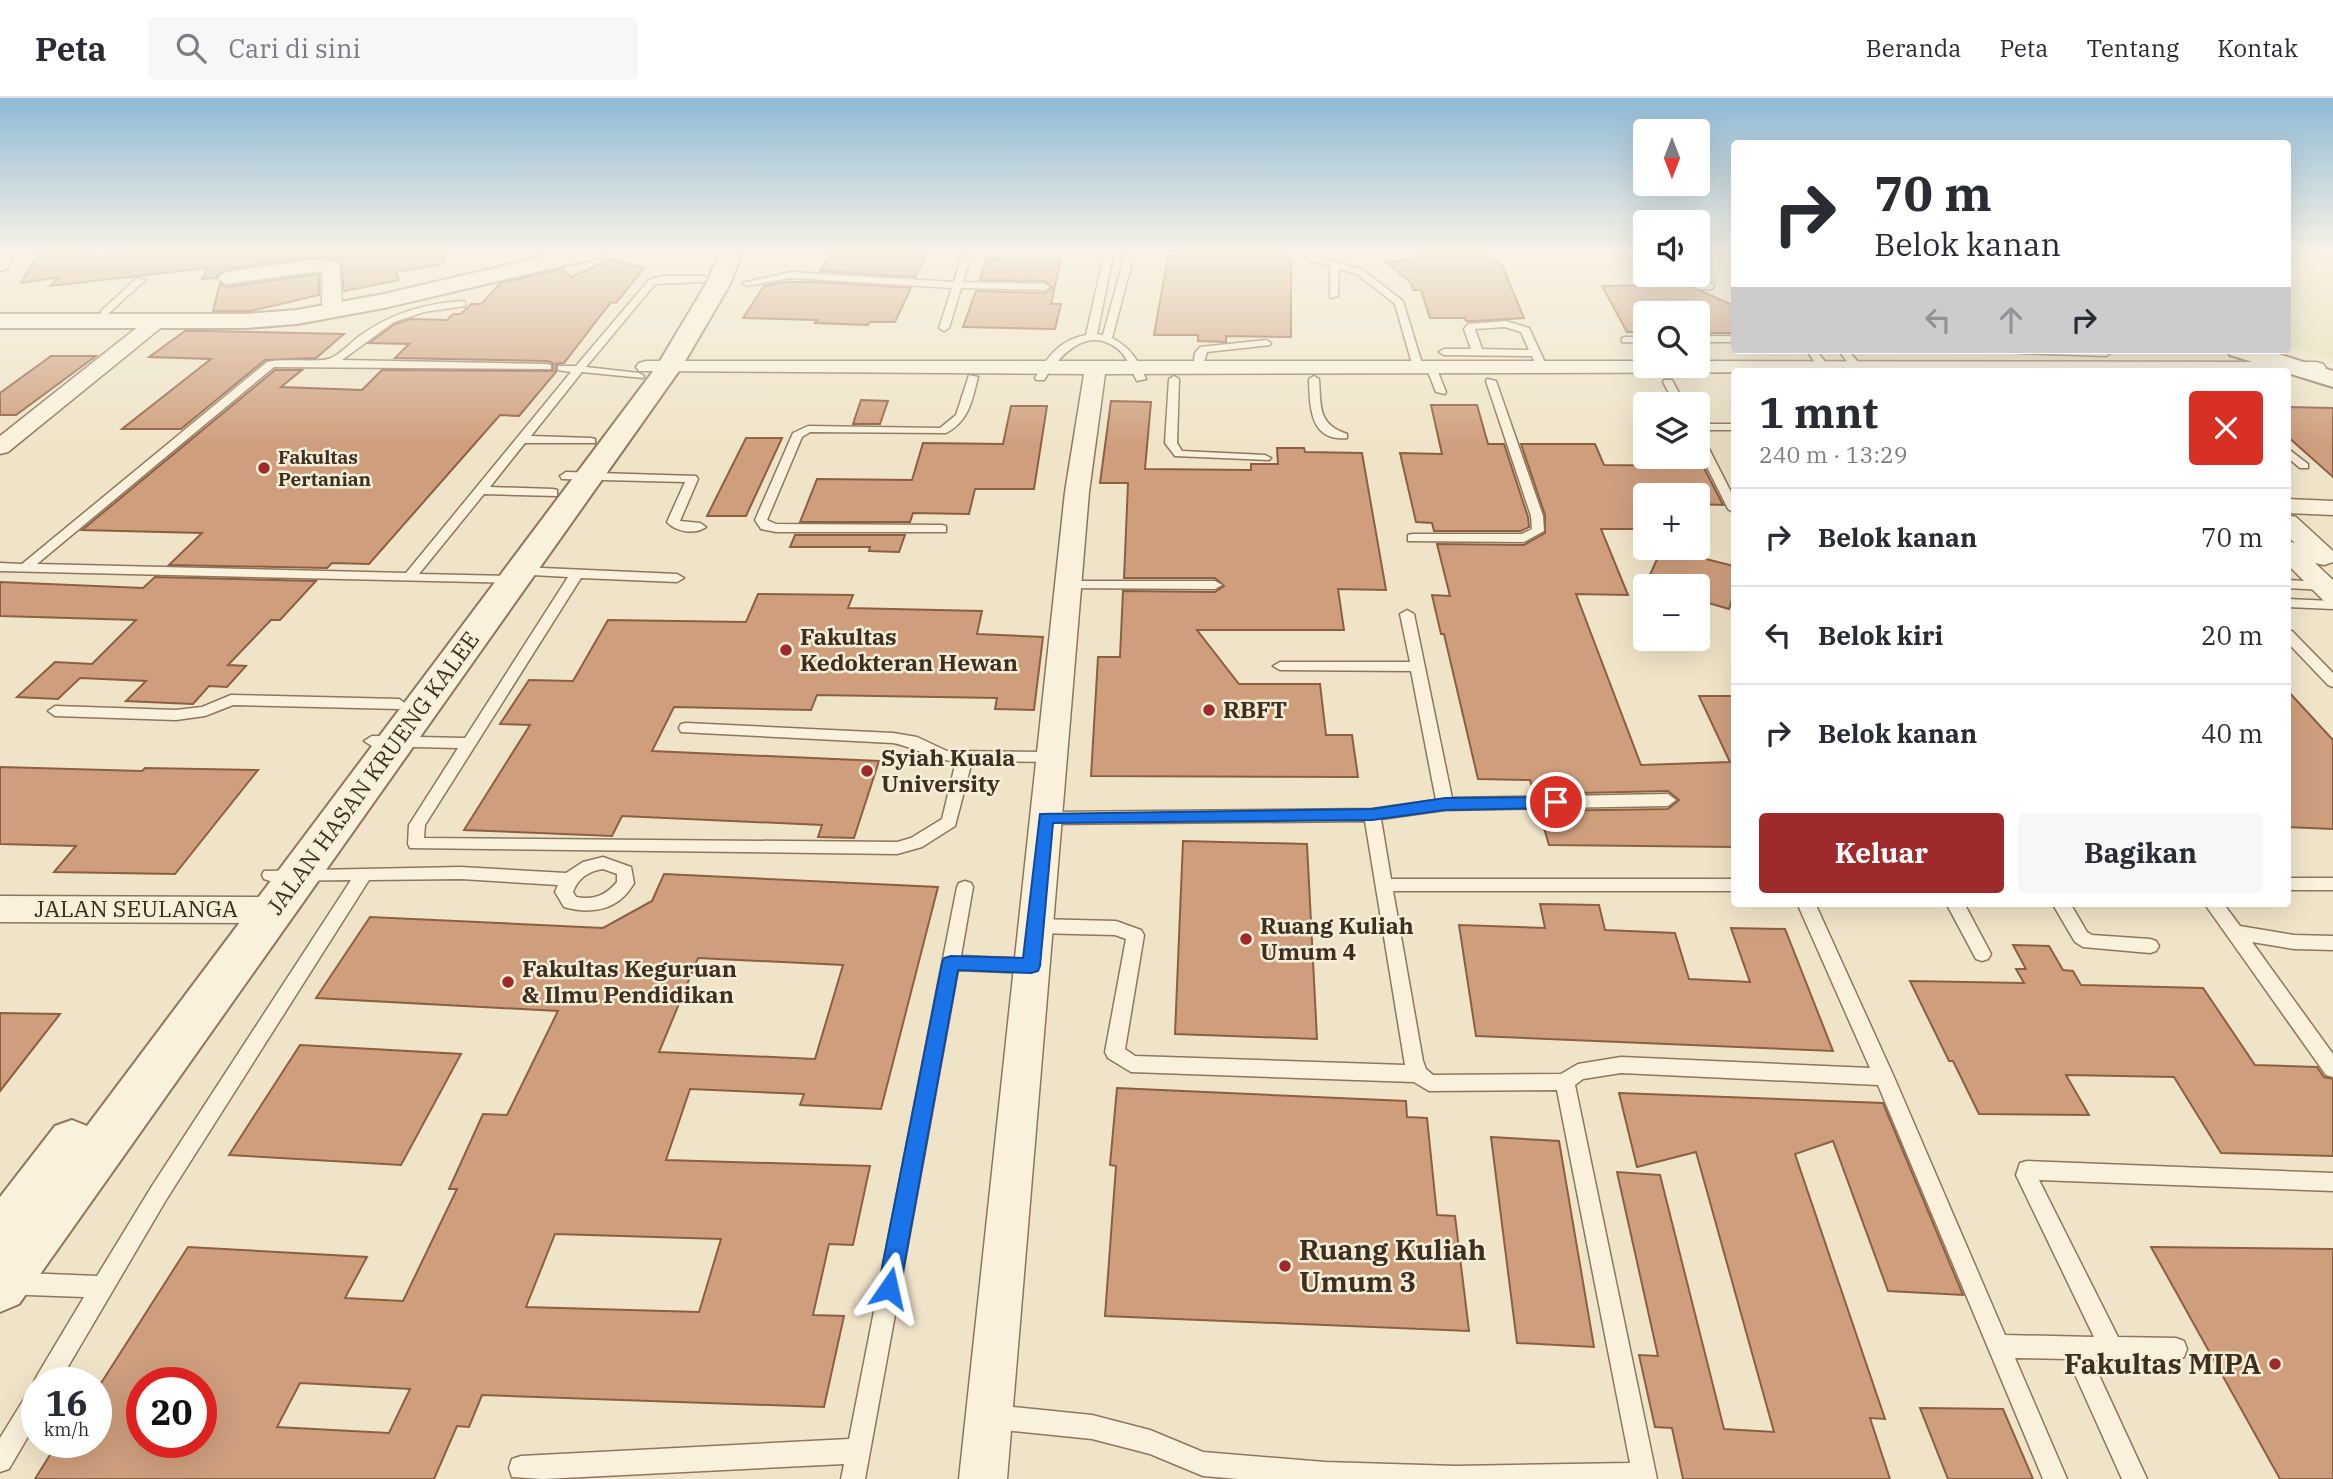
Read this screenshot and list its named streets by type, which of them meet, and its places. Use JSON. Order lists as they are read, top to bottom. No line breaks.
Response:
{"streets":{"street":["JALAN HASAN KRUENG KALEE","JALAN SEULANGA"]},"crossings":[["JALAN HASAN KRUENG KALEE","JALAN SEULANGA"]],"places":["Fakultas Pertanian","Fakultas Kedokteran Hewan","RBFT","Syiah Kuala University","Ruang Kuliah Umum 4","Fakultas Keguruan & Ilmu Pendidikan","Ruang Kuliah Umum 3","Fakultas MIPA"],"north":"bottom","page":{"header":"Peta","search":"Cari di sini","nav":["Beranda","Peta","Tentang","Kontak"],"map_buttons":["+","−"],"turn":["70 m","Belok kanan"],"heading":["1 mnt","240 m · 13:29"],"list":[{"name":"Belok kanan","value":"70 m"},{"name":"Belok kiri","value":"20 m"},{"name":"Belok kanan","value":"40 m"}],"buttons":["Keluar","Bagikan"],"speed":"16 km/h","limit":"20"}}
